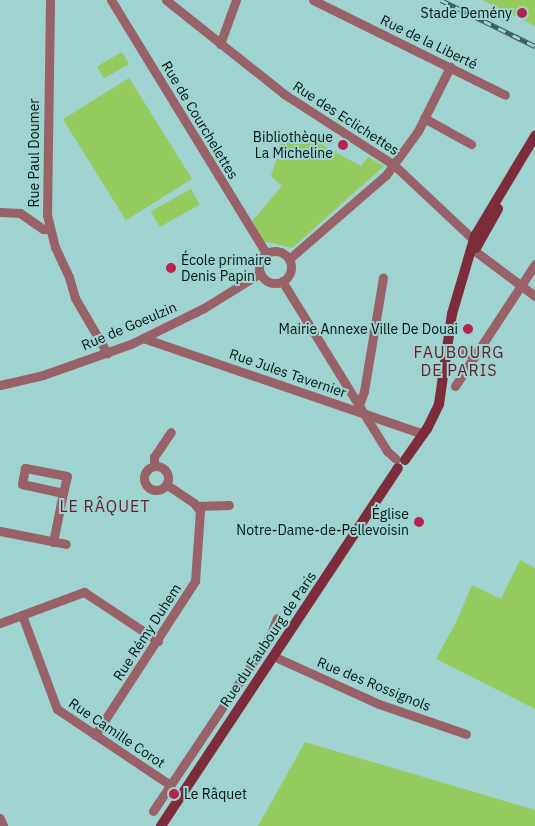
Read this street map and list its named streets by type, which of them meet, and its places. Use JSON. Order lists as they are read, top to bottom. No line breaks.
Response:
{"streets":{"main road":["Rue du Faubourg de Paris"],"street":["Rue de la Liberté","Rue des Eclichettes","Rue de Courchelettes","Rue Paul Doumer","Rue de Goeulzin","Rue Jules Tavernier","Rue Rémy Duhem","Rue des Rossignols","Rue Camille Corot"]},"crossings":[["Rue des Eclichettes","Rue du Faubourg de Paris"],["Rue de Courchelettes","Rue de Goeulzin"],["Rue Paul Doumer","Rue de Goeulzin"],["Rue de Goeulzin","Rue Jules Tavernier"],["Rue Jules Tavernier","Rue du Faubourg de Paris"],["Rue Rémy Duhem","Rue Camille Corot"],["Rue du Faubourg de Paris","Rue des Rossignols"],["Rue du Faubourg de Paris","Rue Camille Corot"]],"districts":["FAUBOURG DE PARIS","LE RÂQUET"],"places":["Stade Demény","Bibliothèque La Micheline","École primaire Denis Papin","Mairie Annexe Ville De Douai","Église Notre-Dame-de-Pellevoisin","Le Râquet"]}
